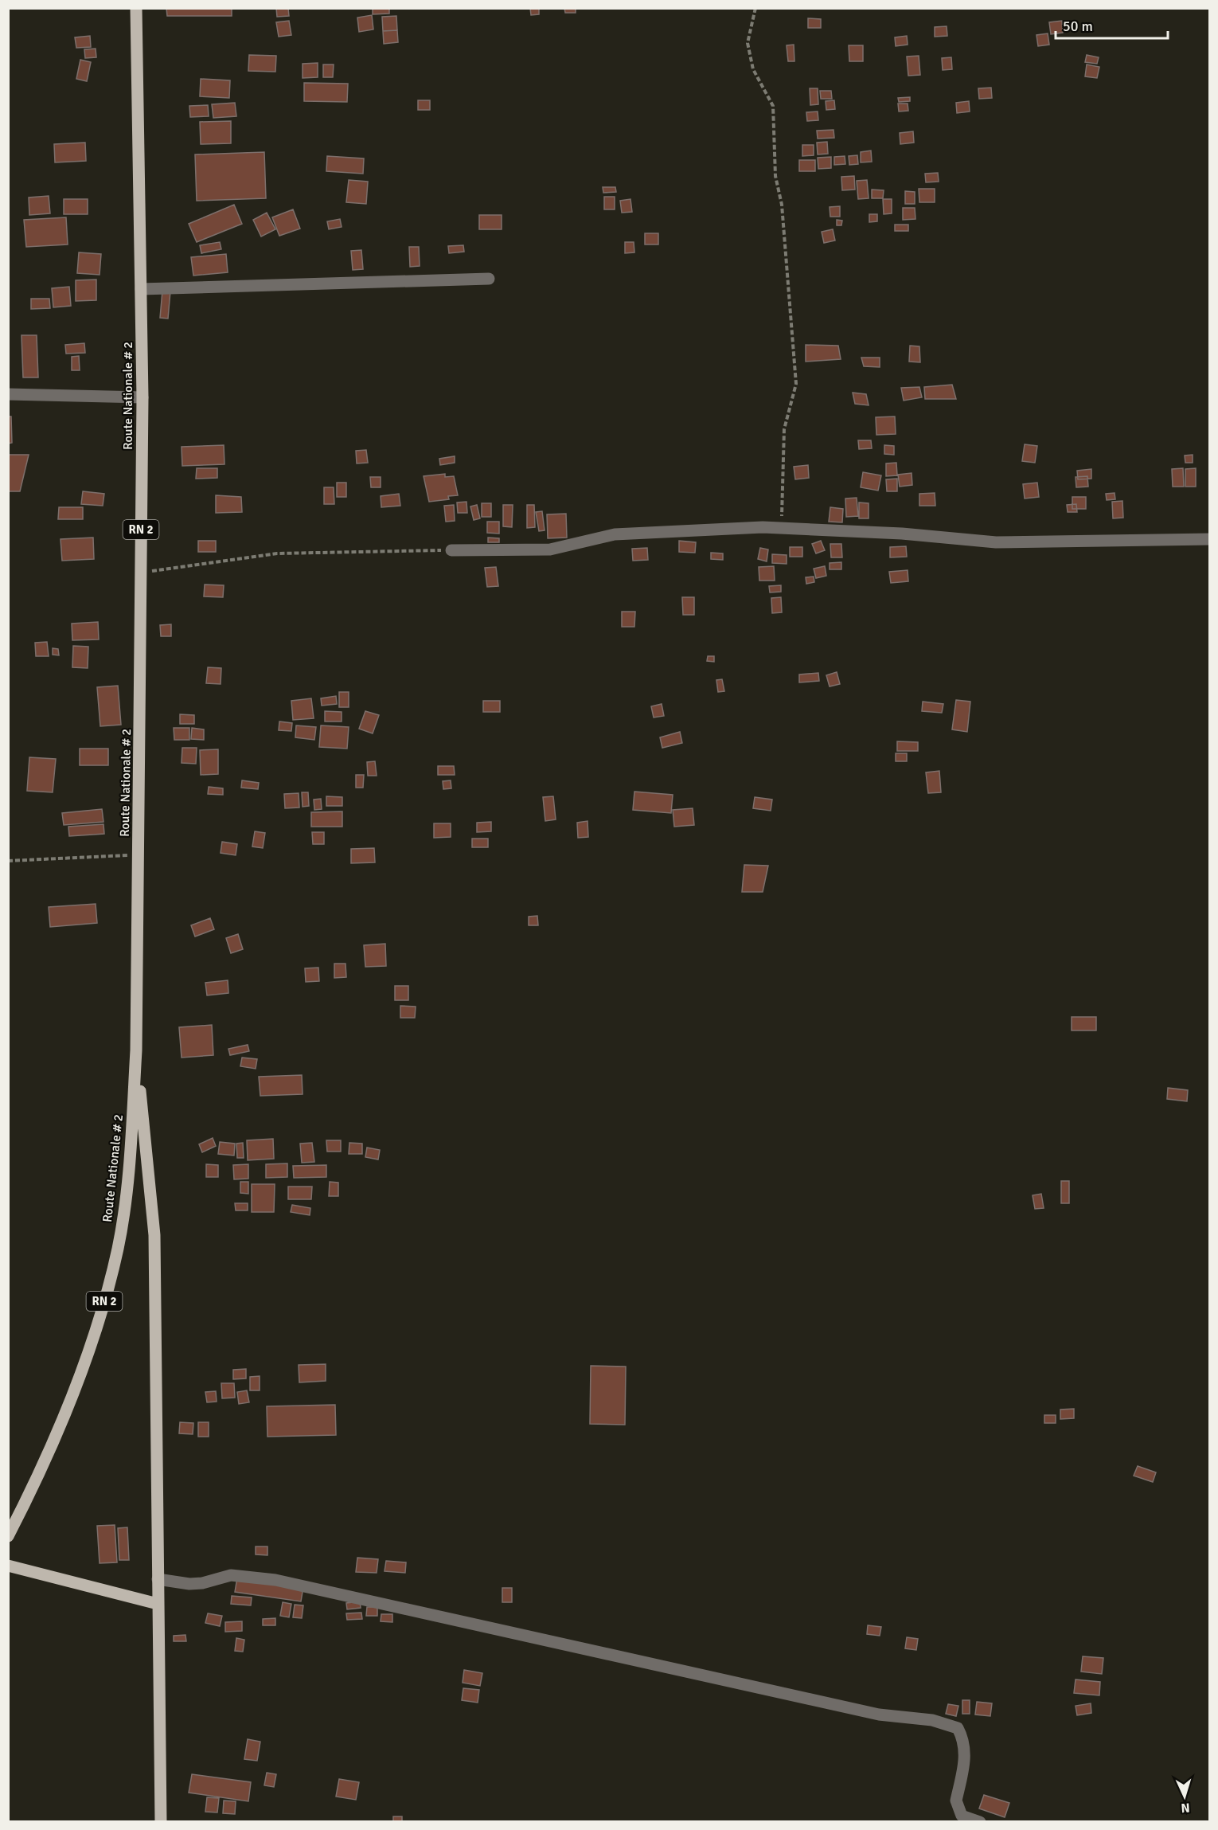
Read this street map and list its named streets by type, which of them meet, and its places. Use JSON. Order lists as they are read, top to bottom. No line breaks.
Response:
{"streets":{"main road":["Route Nationale # 2","RN 2"]},"scale_bar":"50 m","north":"bottom"}
